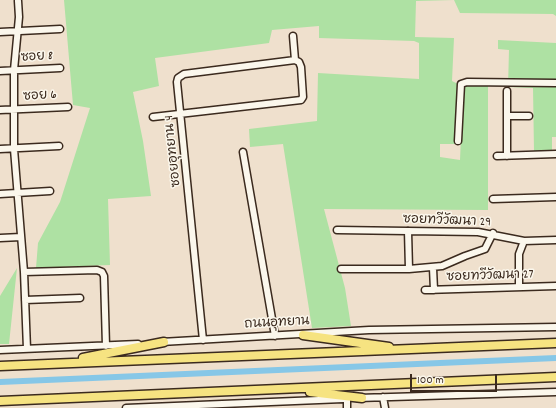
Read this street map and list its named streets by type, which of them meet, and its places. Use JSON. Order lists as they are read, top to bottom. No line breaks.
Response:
{"streets":{"street":["ซอย 8","ซอย 6","ซอยอุทยาน 4","ซอยทวีวัฒนา 29","ซอยทวีวัฒนา 27","ถนนอุทยาน"]},"crossings":[["ซอยอุทยาน 4","ถนนอุทยาน"]],"scale_bar":"100 m"}
